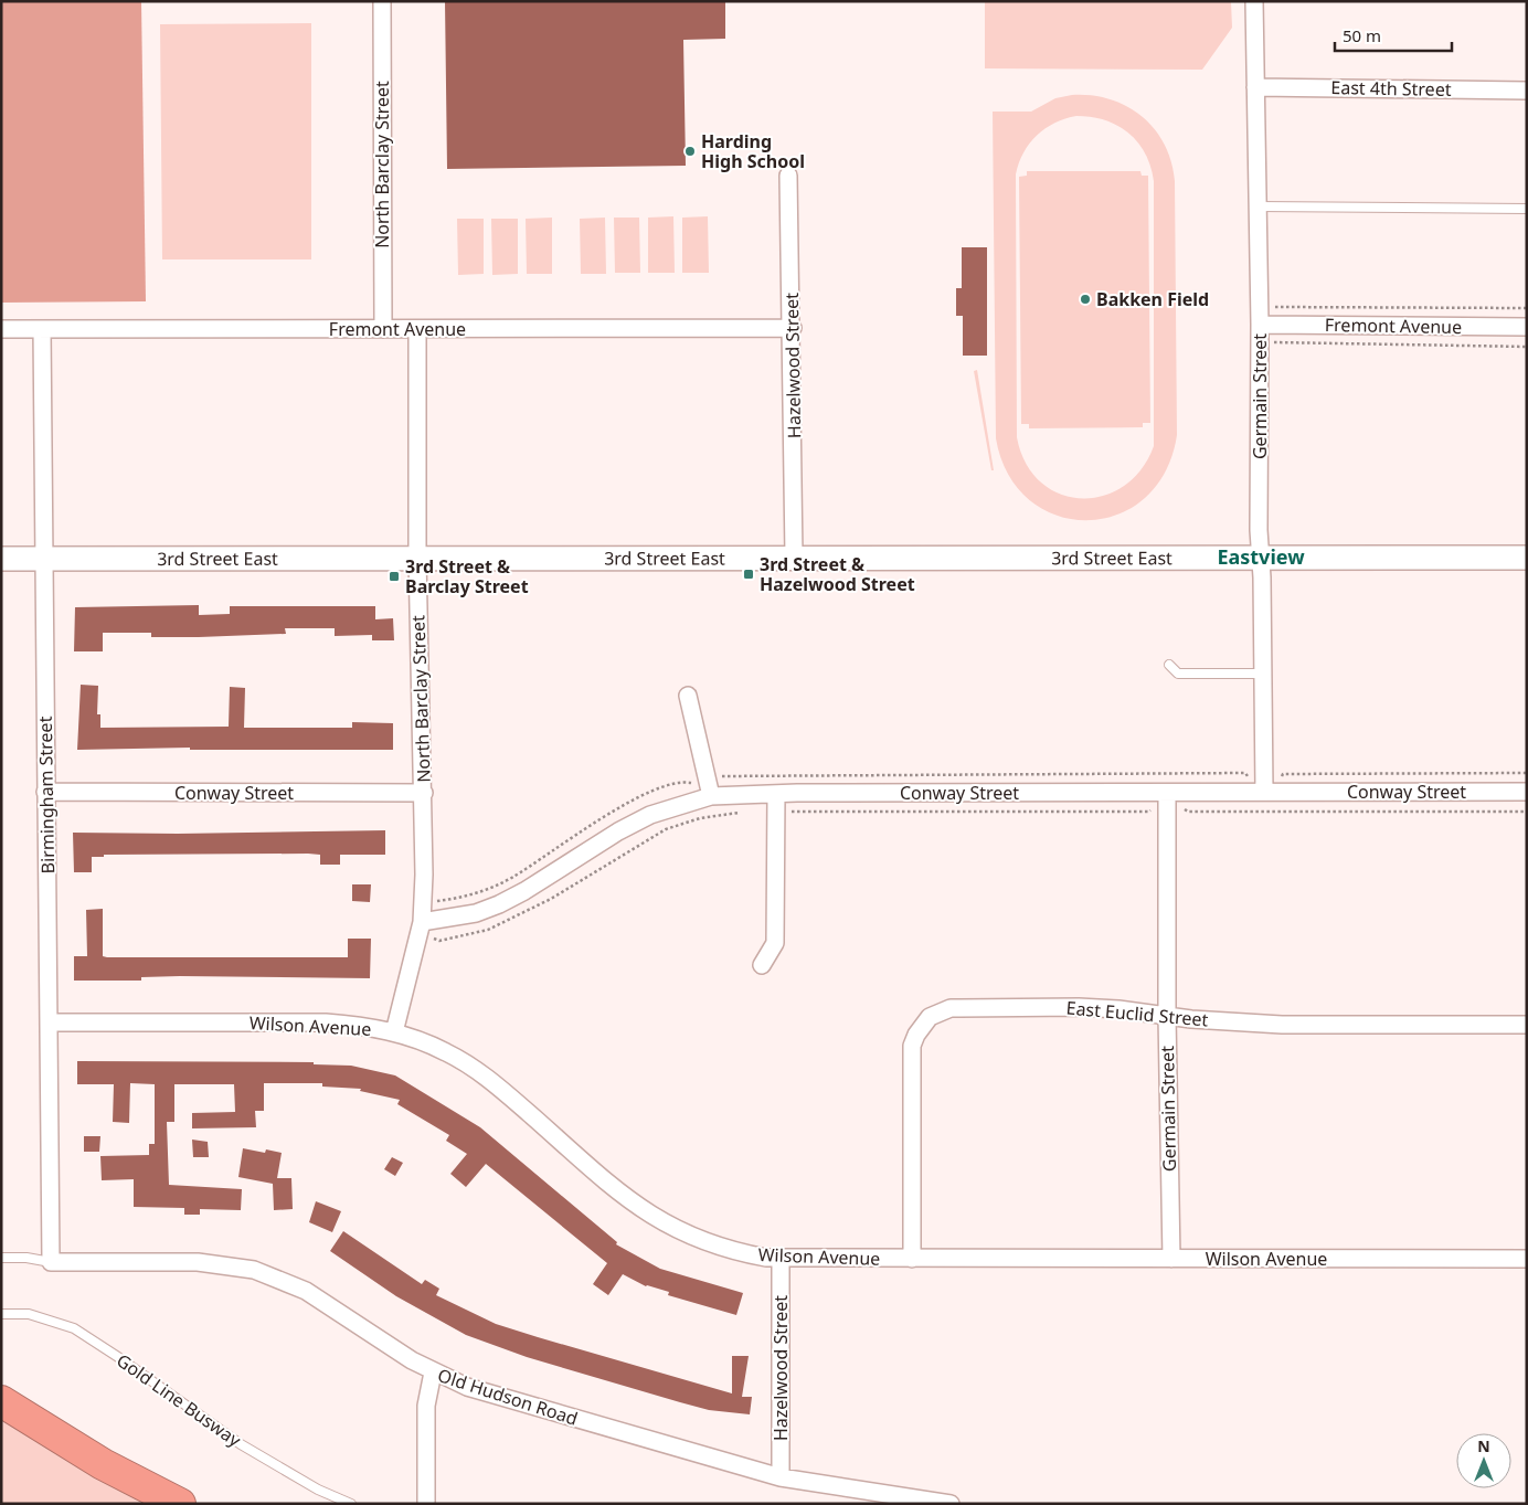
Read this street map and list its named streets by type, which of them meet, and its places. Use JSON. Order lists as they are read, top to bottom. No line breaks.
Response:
{"streets":{"street":["East 4th Street","North Barclay Street","Fremont Avenue","Hazelwood Street","Germain Street","3rd Street East","Conway Street","Birmingham Street","East Euclid Street","Wilson Avenue","Old Hudson Road"],"lane":["Gold Line Busway"]},"crossings":[["East 4th Street","Germain Street"],["North Barclay Street","Fremont Avenue"],["North Barclay Street","3rd Street East"],["North Barclay Street","Conway Street"],["North Barclay Street","Wilson Avenue"],["Fremont Avenue","Hazelwood Street"],["Fremont Avenue","Germain Street"],["Fremont Avenue","Birmingham Street"],["Hazelwood Street","3rd Street East"],["Hazelwood Street","Wilson Avenue"],["Hazelwood Street","Old Hudson Road"],["Germain Street","3rd Street East"],["Germain Street","Conway Street"],["Germain Street","East Euclid Street"],["Germain Street","Wilson Avenue"],["3rd Street East","Birmingham Street"],["Conway Street","Birmingham Street"],["Birmingham Street","Wilson Avenue"],["Birmingham Street","Old Hudson Road"],["East Euclid Street","Wilson Avenue"]],"districts":["Eastview"],"places":{"other":["Harding High School","Bakken Field"],"transit":["3rd Street & Hazelwood Street","3rd Street & Barclay Street"]},"scale_bar":"50 m","north":"top"}
